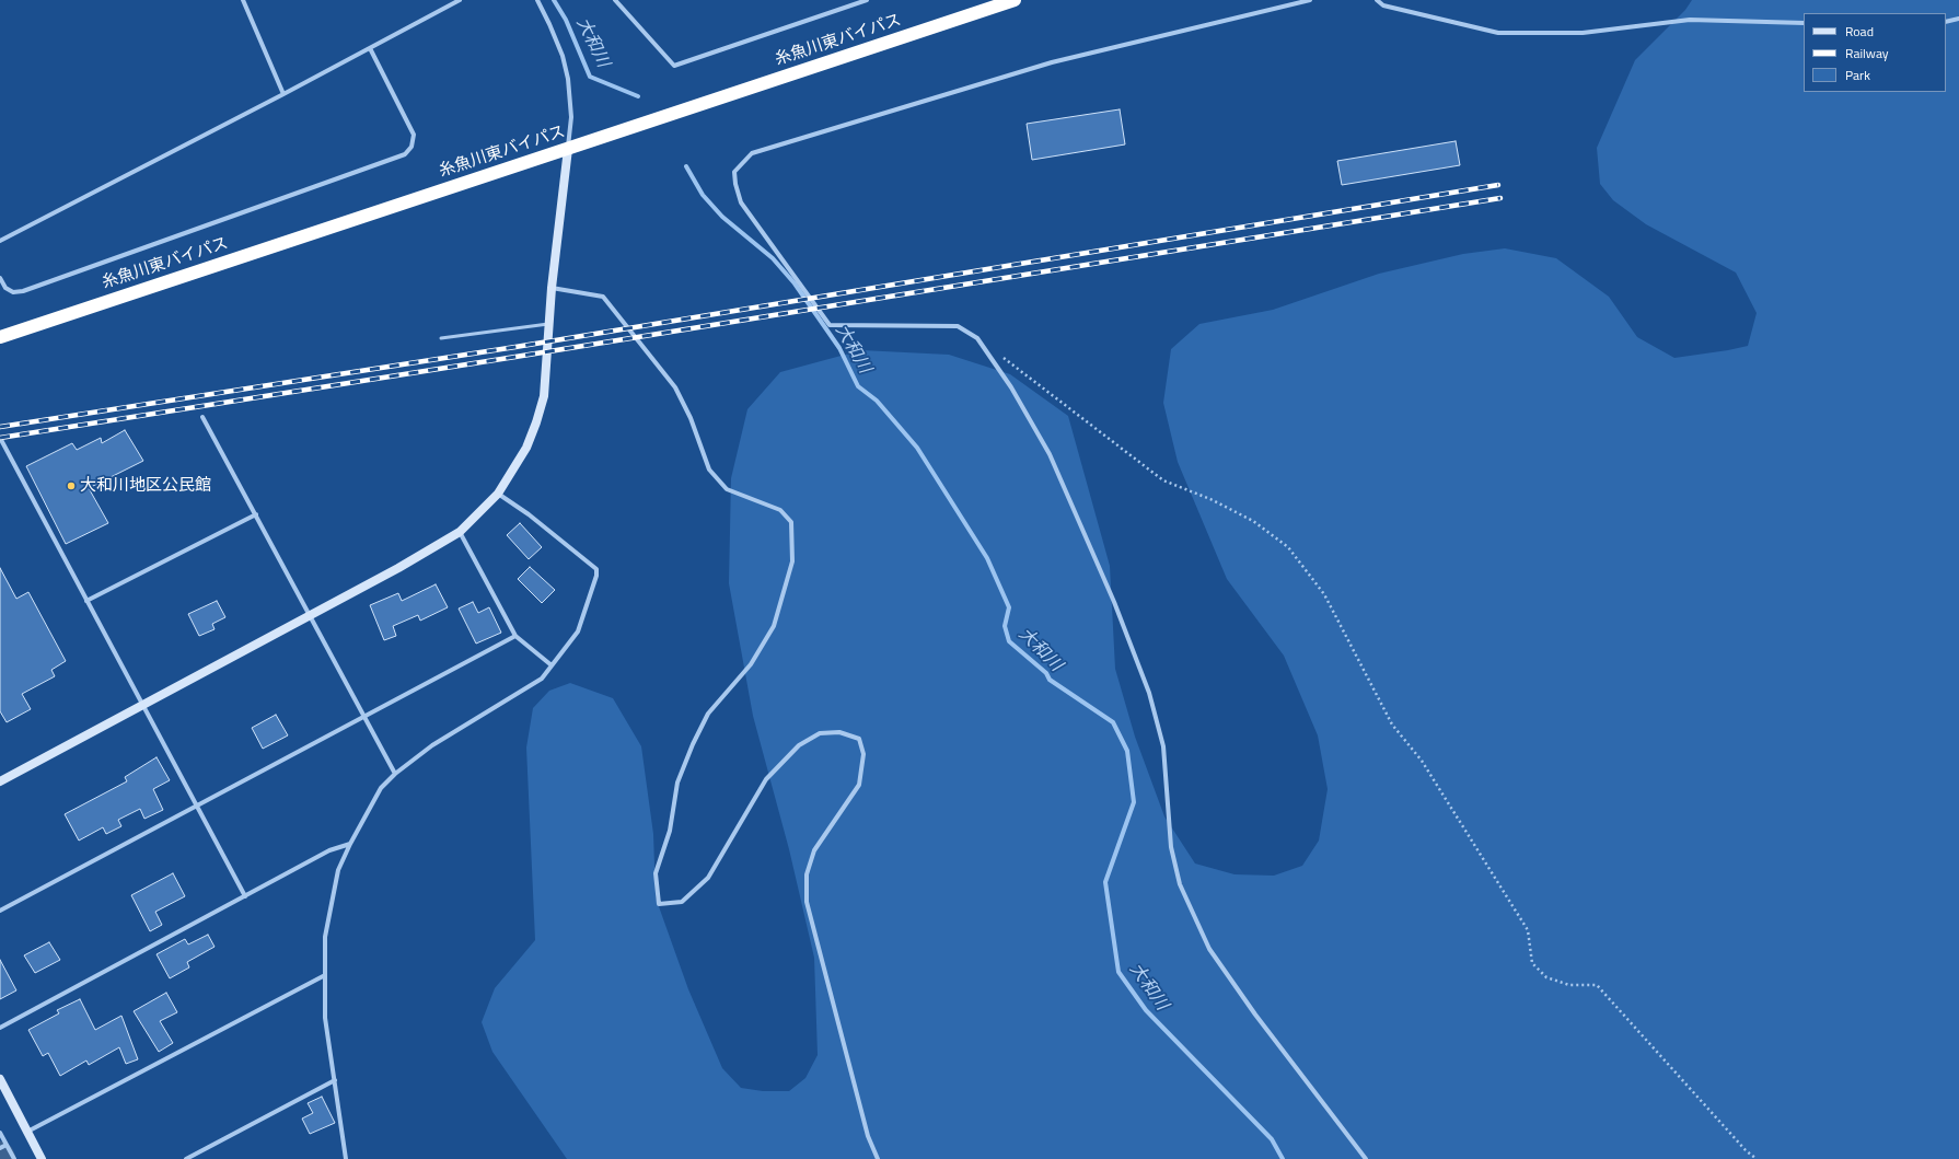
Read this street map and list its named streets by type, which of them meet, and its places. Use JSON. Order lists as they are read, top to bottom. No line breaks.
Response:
{"streets":{"highway":["糸魚川東バイパス"]},"water":["大和川"],"places":["大和川地区公民館"],"legend":["Road","Railway","Park"]}
